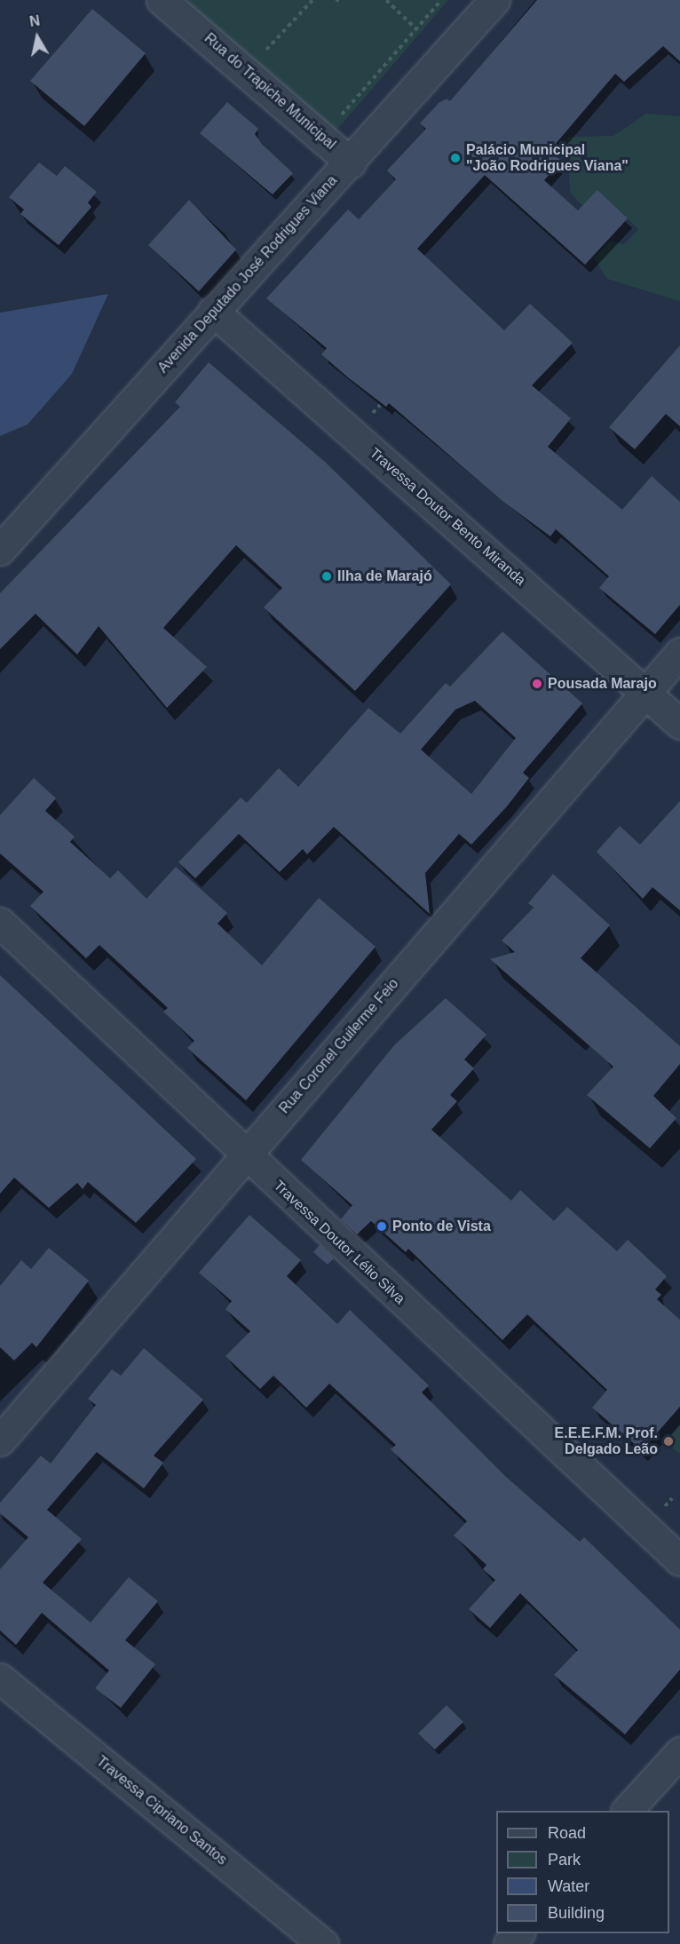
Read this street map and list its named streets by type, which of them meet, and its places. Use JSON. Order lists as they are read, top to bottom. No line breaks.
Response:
{"streets":{"street":["Rua do Trapiche Municipal","Avenida Deputado José Rodrigues Viana","Travessa Doutor Bento Miranda","Rua Coronel Guilerme Feio","Travessa Doutor Lélio Silva","Travessa Cipriano Santos"]},"crossings":[["Rua do Trapiche Municipal","Avenida Deputado José Rodrigues Viana"],["Avenida Deputado José Rodrigues Viana","Travessa Doutor Bento Miranda"],["Travessa Doutor Bento Miranda","Rua Coronel Guilerme Feio"],["Rua Coronel Guilerme Feio","Travessa Doutor Lélio Silva"]],"places":["Palácio Municipal \"João Rodrigues Viana\"","Ilha de Marajó","Pousada Marajo","Ponto de Vista","E.E.E.F.M. Prof. Delgado Leão"],"legend":["Road","Park","Water","Building"],"north":"top"}
